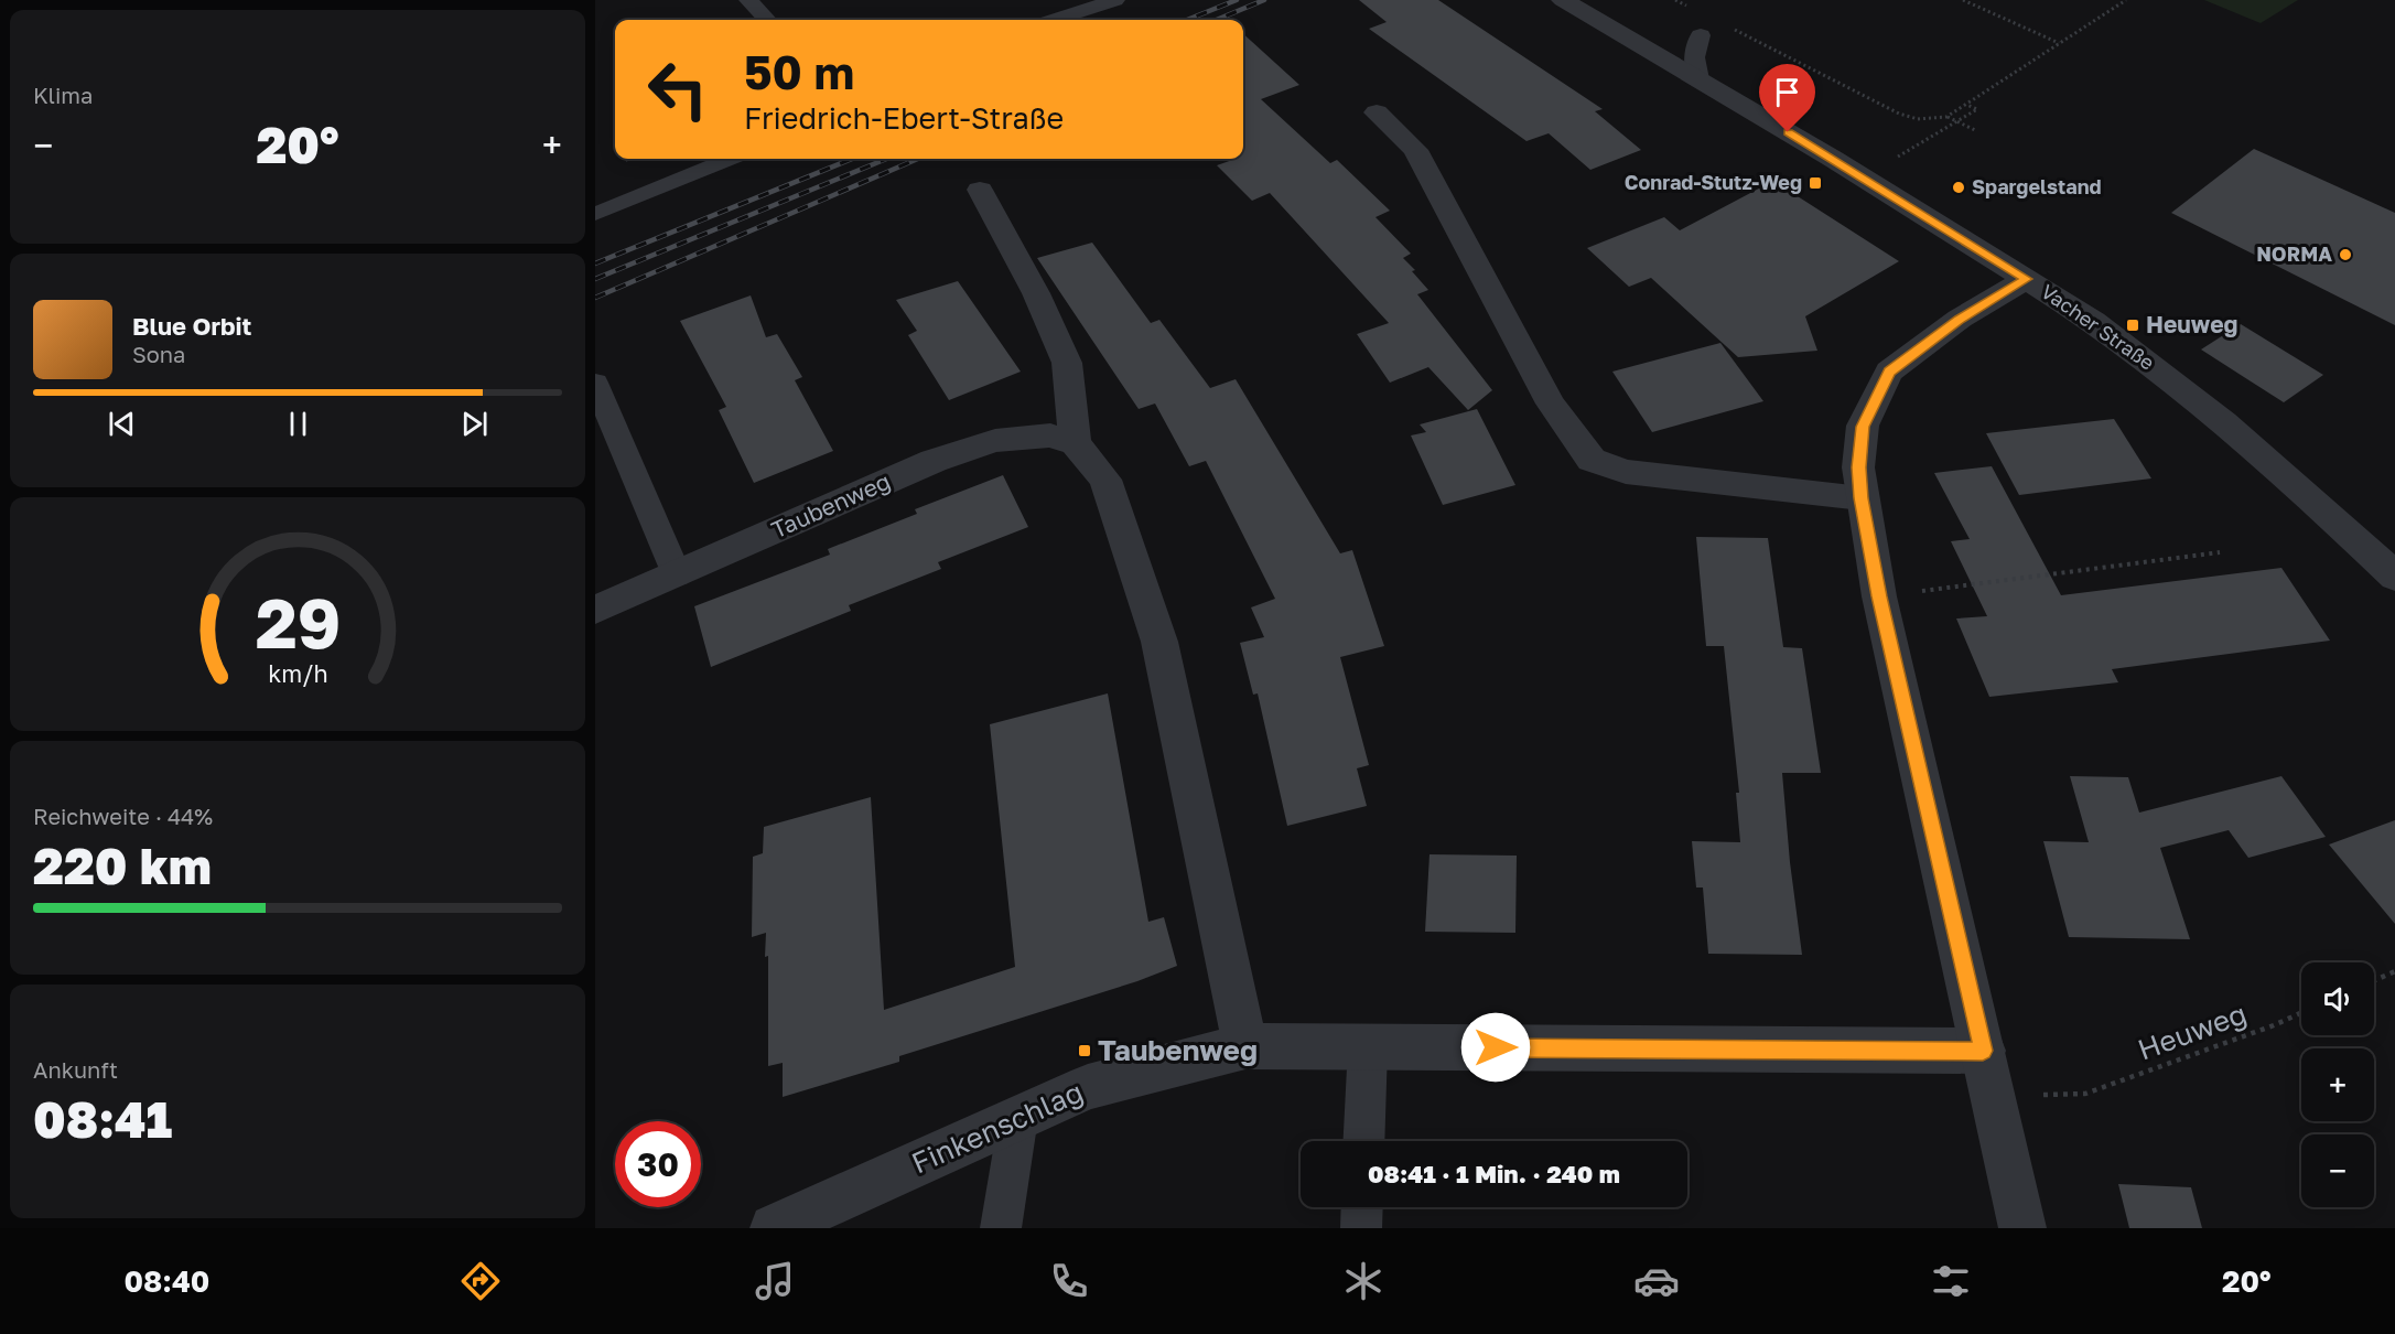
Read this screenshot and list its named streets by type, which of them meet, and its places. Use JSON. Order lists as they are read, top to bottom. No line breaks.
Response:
{"streets":{"street":["Vacher Straße","Taubenweg","Finkenschlag"],"path":["Heuweg"]},"places":{"transit":["Conrad-Stutz-Weg","Heuweg","Taubenweg"],"other":["Spargelstand","NORMA"]},"page":{"tile":["Klima",["Reichweite · 44%","220 km"],["Ankunft","08:41"]],"turn":["50 m","Friedrich-Ebert-Straße"],"heat":["−","20°","+"],"song":["Blue Orbit","Sona"],"map_buttons":["+","−"],"limit":"30","trip":"08:41 · 1 Min. · 240 m","tabs":["08:40","20°"],"gauge":["29","km/h"]}}
